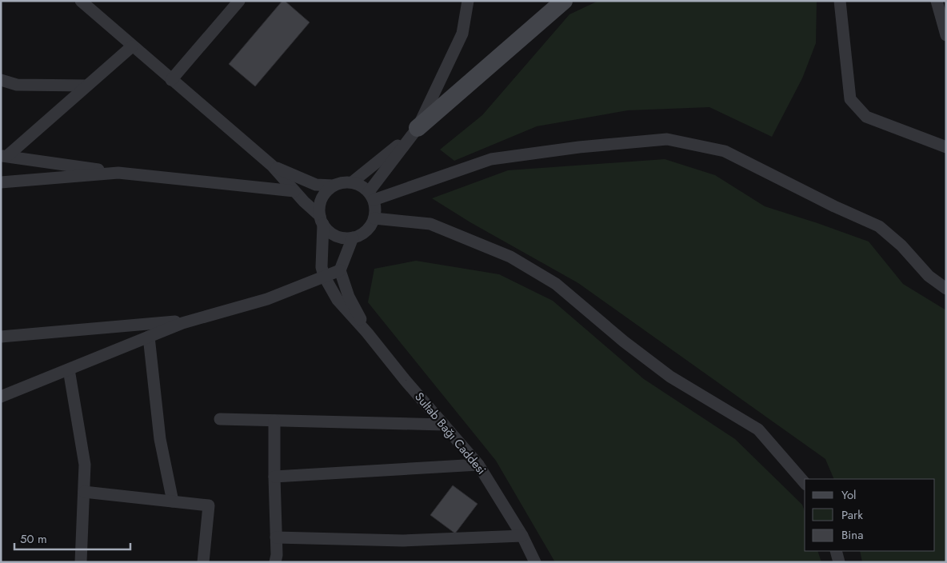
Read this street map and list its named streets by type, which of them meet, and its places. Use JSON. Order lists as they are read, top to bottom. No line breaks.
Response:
{"streets":{"street":["Sultab Bağı Caddesi"]},"legend":["Yol","Park","Bina"],"scale_bar":"50 m"}
